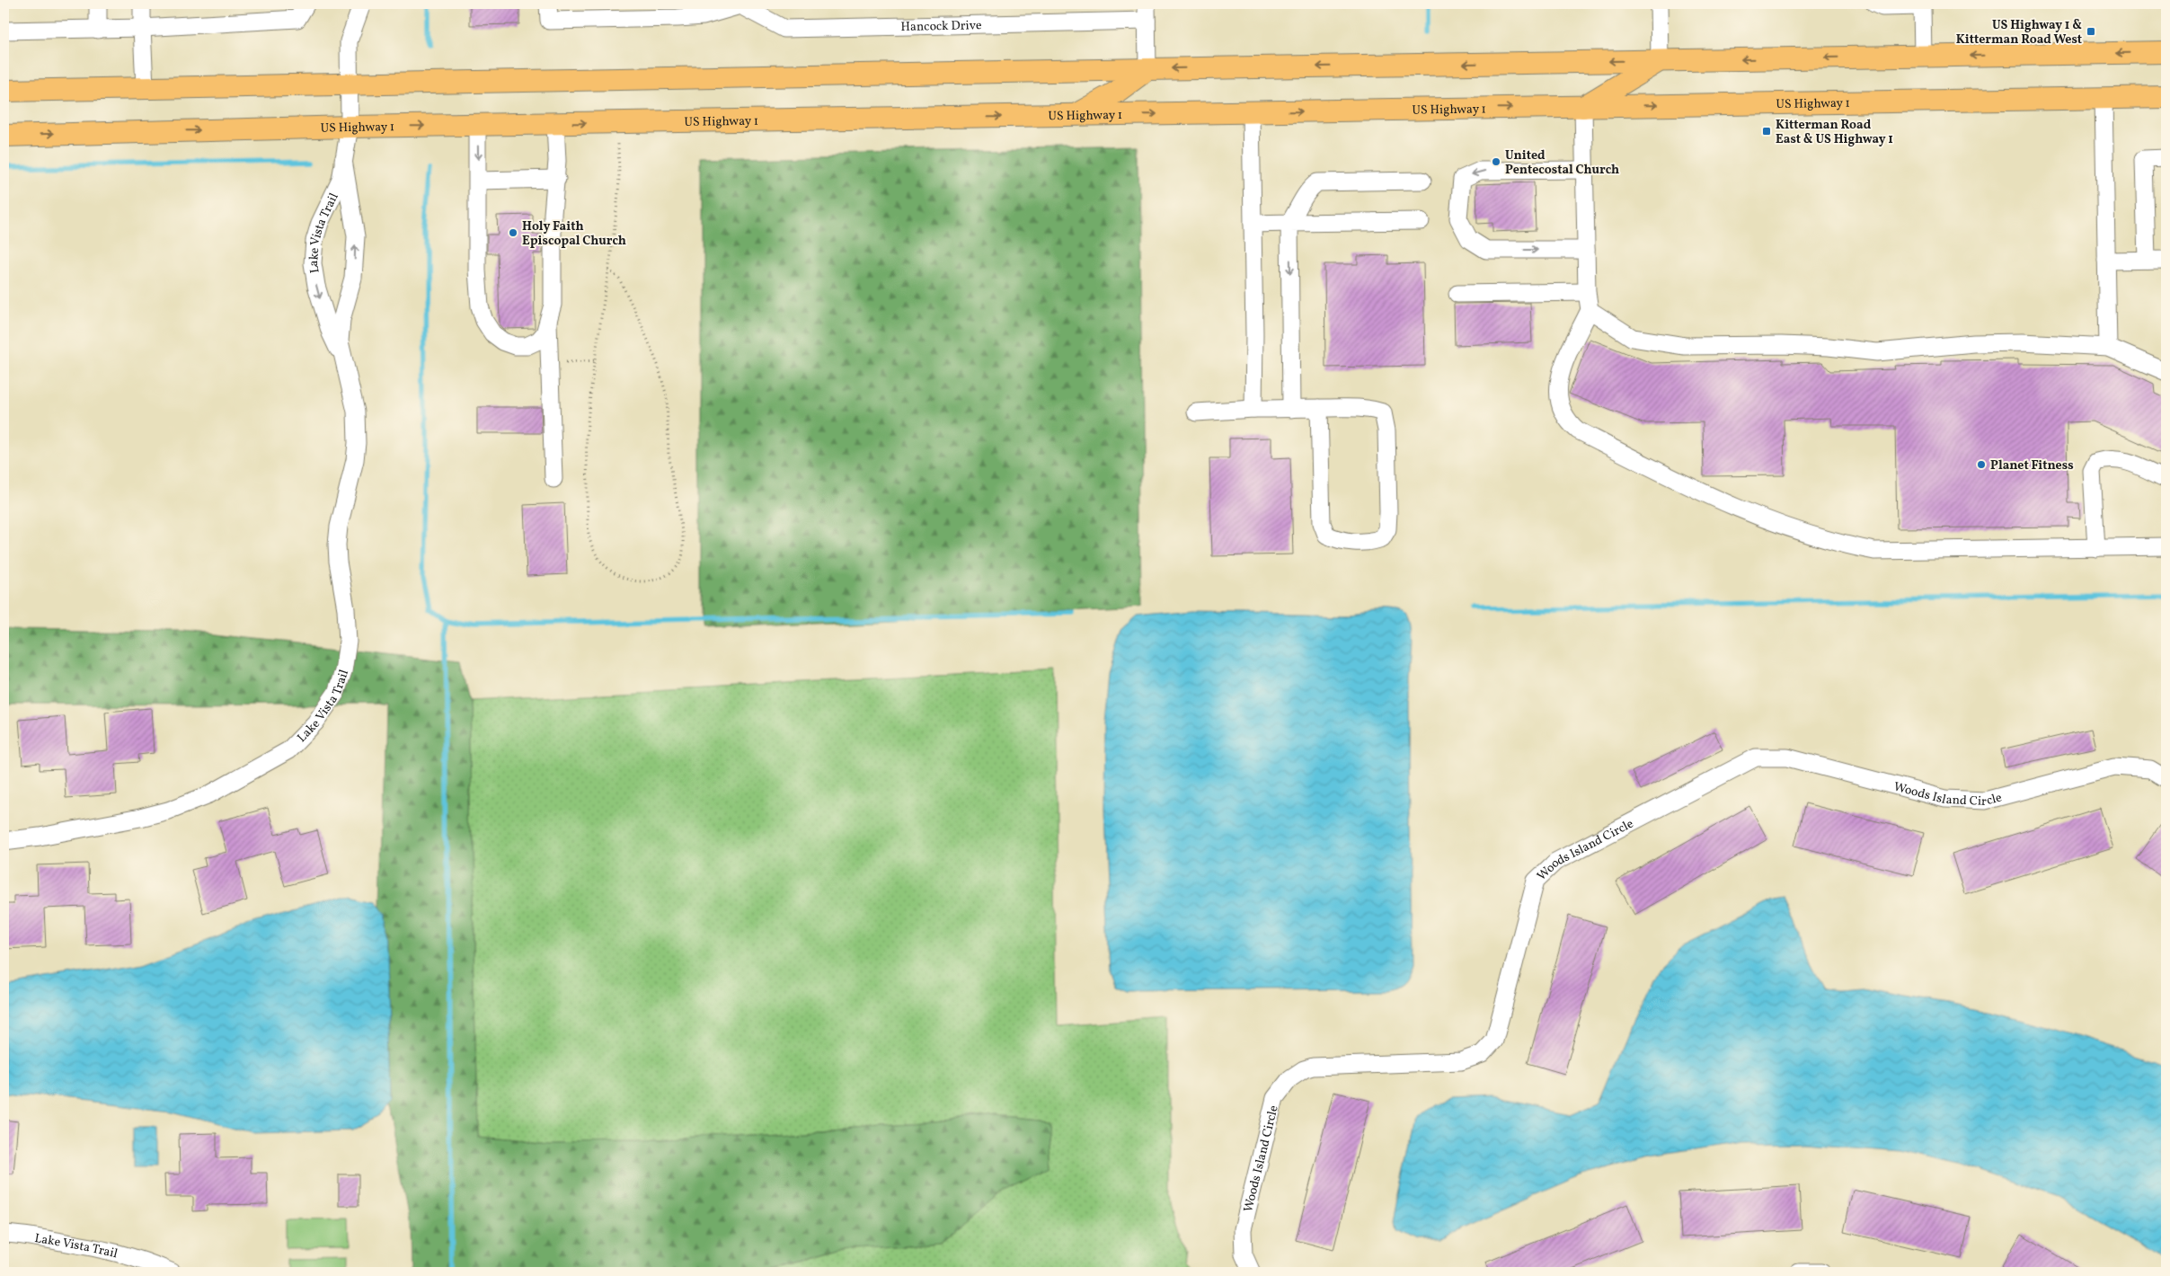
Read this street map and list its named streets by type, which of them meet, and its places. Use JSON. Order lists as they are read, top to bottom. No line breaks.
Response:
{"streets":{"main road":["US Highway 1"],"street":["Hancock Drive","Lake Vista Trail","Woods Island Circle"]},"crossings":[["US Highway 1","Lake Vista Trail"]],"places":{"transit":["US Highway 1 & Kitterman Road West","Kitterman Road East & US Highway 1"],"other":["United Pentecostal Church","Holy Faith Episcopal Church","Planet Fitness"]}}
